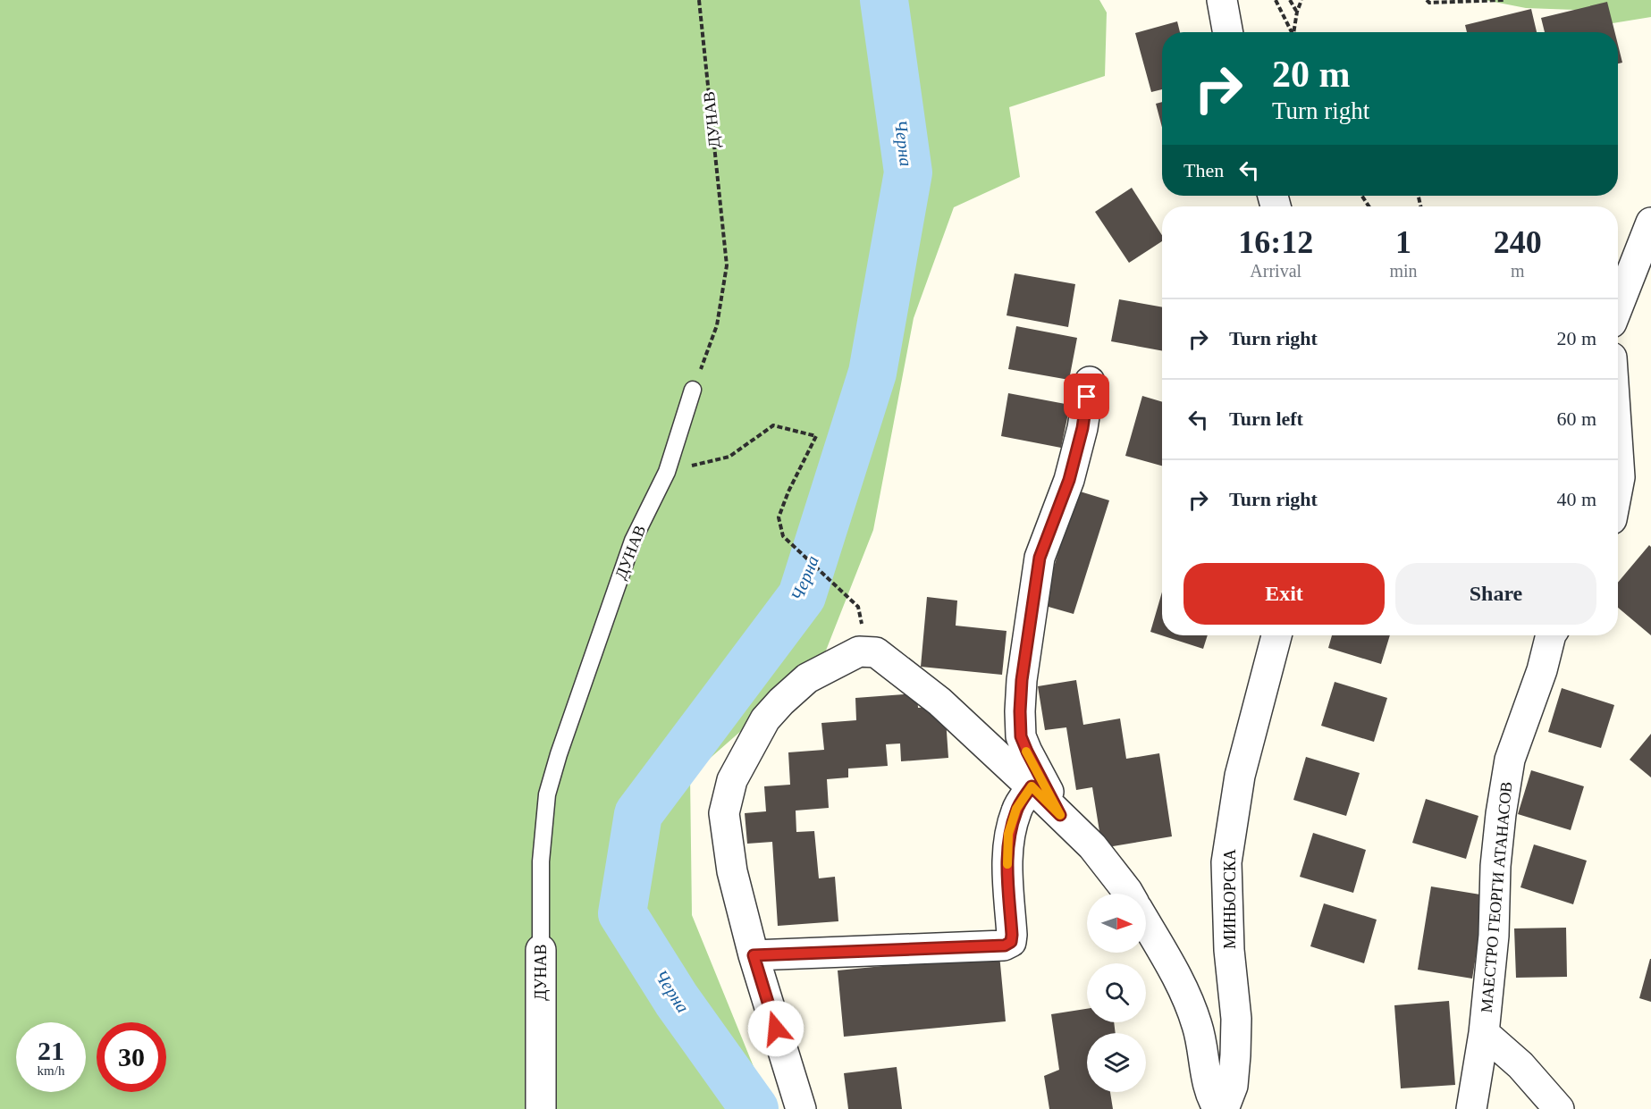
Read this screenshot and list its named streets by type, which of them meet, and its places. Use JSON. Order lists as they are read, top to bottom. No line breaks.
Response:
{"streets":{"street":["ДУНАВ","МАЕСТРО ГЕОРГИ АТАНАСОВ","МИНЬОРСКА"]},"water":["Черна"],"north":"right","page":{"turn":["20 m","Turn right"],"then":"Then","eta":["16:12","Arrival","1","min","240","m"],"list":[{"name":"Turn right","value":"20 m"},{"name":"Turn left","value":"60 m"},{"name":"Turn right","value":"40 m"}],"buttons":["Exit","Share"],"speed":"21 km/h","limit":"30"}}
